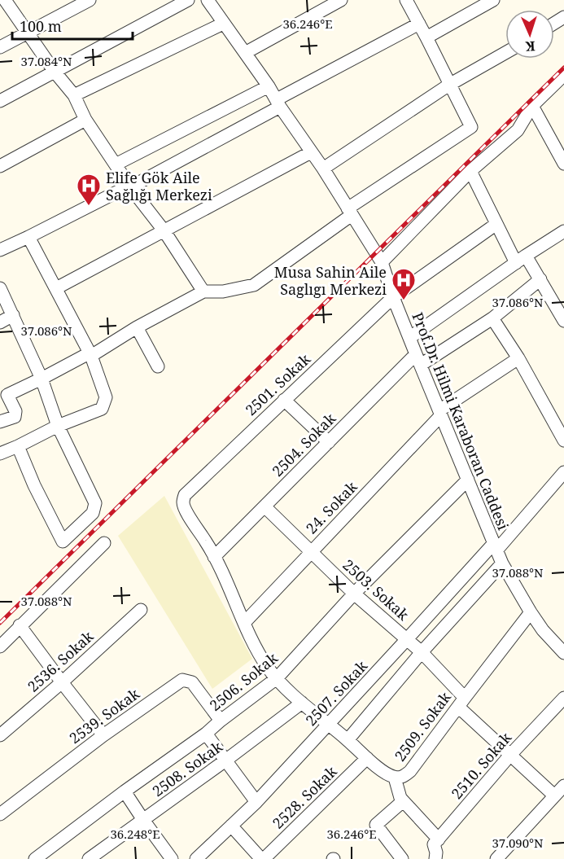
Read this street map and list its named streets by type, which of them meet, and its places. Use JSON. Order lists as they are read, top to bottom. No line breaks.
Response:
{"streets":{"street":["2501. Sokak","Prof.Dr. Hilmi Karaboran Caddesi","2504. Sokak","24. Sokak","2503. Sokak","2536. Sokak","2506. Sokak","2507. Sokak","2539. Sokak","2509. Sokak","2510. Sokak","2508. Sokak","2528. Sokak"]},"crossings":[["2501. Sokak","Prof.Dr. Hilmi Karaboran Caddesi"],["2501. Sokak","2504. Sokak"],["Prof.Dr. Hilmi Karaboran Caddesi","2504. Sokak"],["Prof.Dr. Hilmi Karaboran Caddesi","24. Sokak"],["Prof.Dr. Hilmi Karaboran Caddesi","2506. Sokak"],["Prof.Dr. Hilmi Karaboran Caddesi","2507. Sokak"],["Prof.Dr. Hilmi Karaboran Caddesi","2509. Sokak"],["2504. Sokak","2503. Sokak"],["24. Sokak","2503. Sokak"],["2503. Sokak","2506. Sokak"],["2503. Sokak","2507. Sokak"],["2503. Sokak","2509. Sokak"],["2503. Sokak","2510. Sokak"],["2506. Sokak","2539. Sokak"],["2506. Sokak","2509. Sokak"],["2507. Sokak","2509. Sokak"],["2509. Sokak","2508. Sokak"],["2509. Sokak","2528. Sokak"]],"places":{"hospital":["Elife Gök Aile Sağlığı Merkezi","Musa Sahin Aile Saglıgı Merkezi"]},"scale_bar":"100 m","north":"bottom","coordinates":["36.246°E","37.084°N","37.086°N","37.088°N","36.248°E","37.090°N"]}
